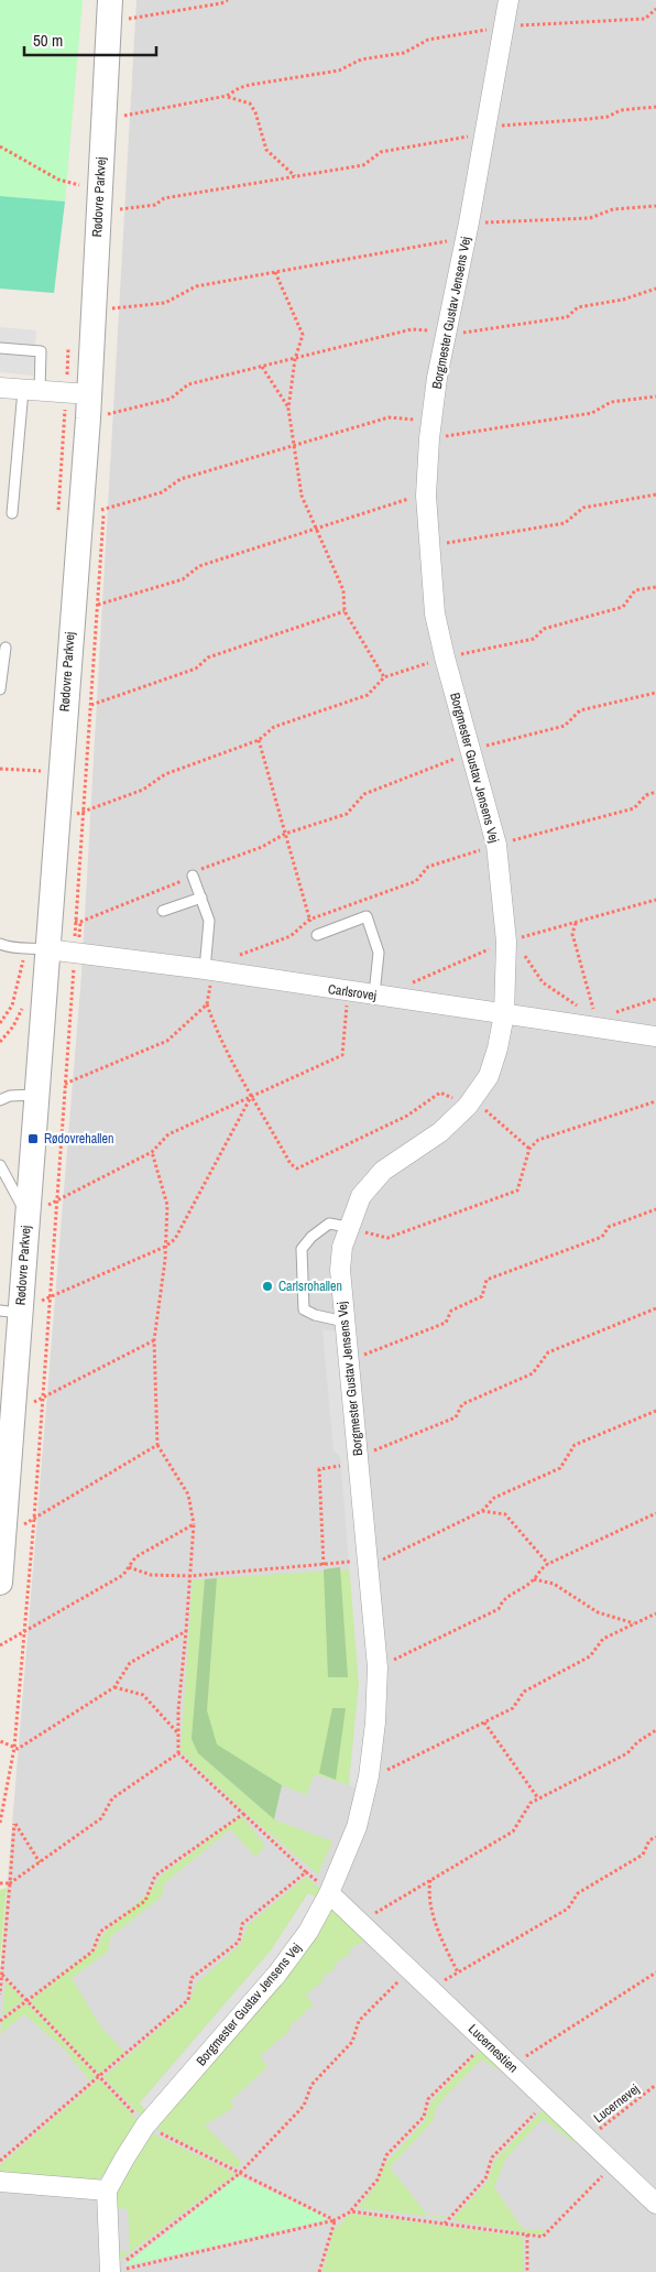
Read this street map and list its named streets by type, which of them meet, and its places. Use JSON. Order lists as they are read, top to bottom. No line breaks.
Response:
{"streets":{"street":["Rødovre Parkvej","Borgmester Gustav Jensens Vej","Carlsrovej","Lucernestien"],"path":["Lucernevej"]},"crossings":[["Rødovre Parkvej","Carlsrovej"],["Borgmester Gustav Jensens Vej","Carlsrovej"],["Borgmester Gustav Jensens Vej","Lucernestien"],["Lucernestien","Lucernevej"]],"places":{"transit":["Rødovrehallen"],"other":["Carlsrohallen"]},"scale_bar":"50 m"}
